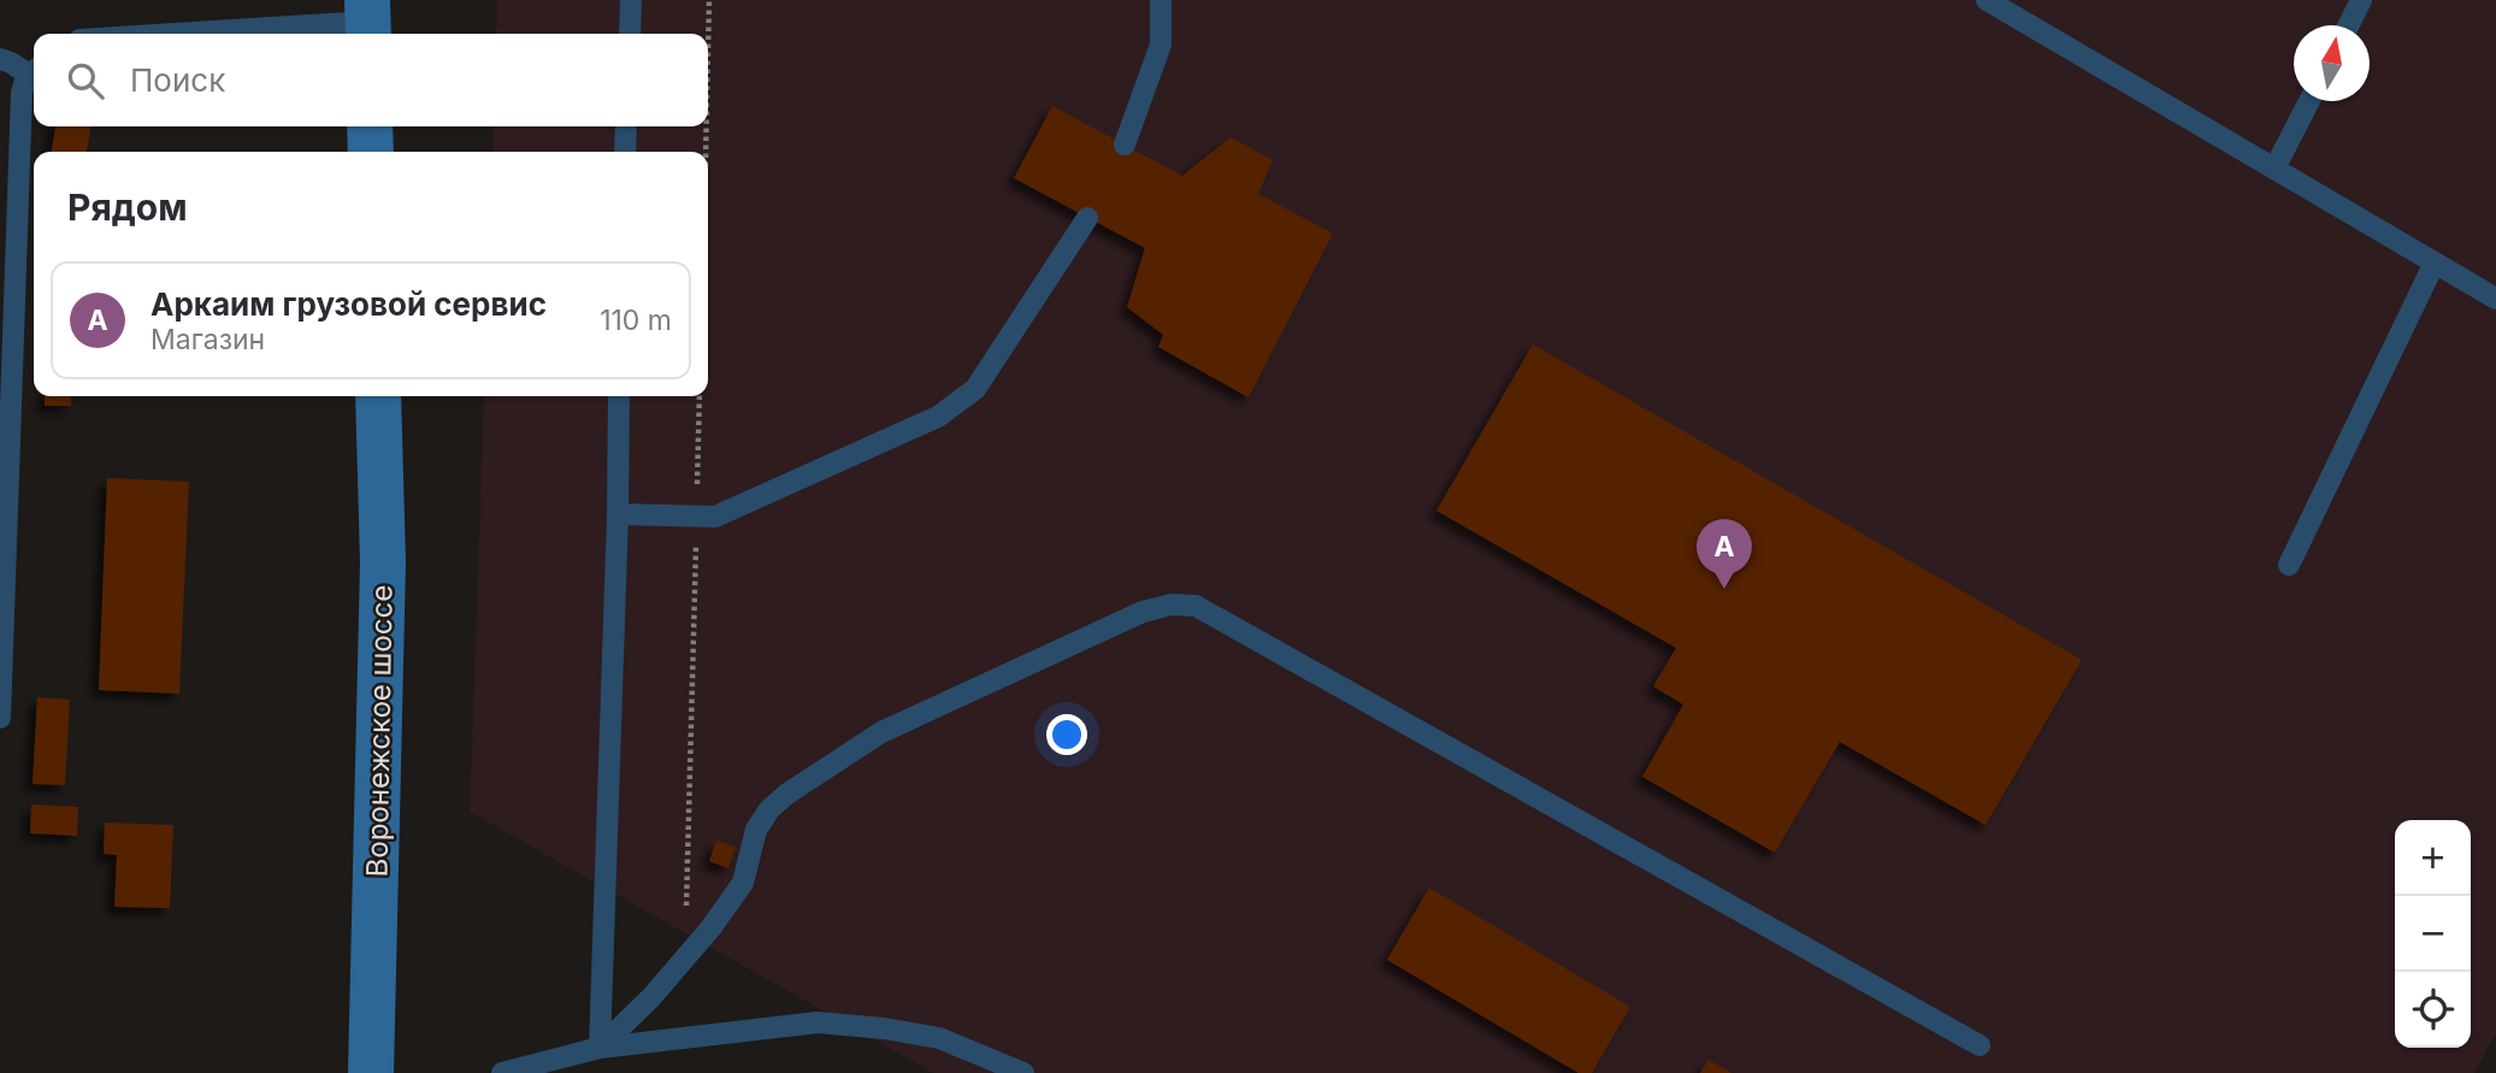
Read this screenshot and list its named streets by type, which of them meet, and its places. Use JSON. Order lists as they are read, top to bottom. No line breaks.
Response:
{"streets":{"main road":["Воронежское шоссе"]},"north":"top","page":{"search":"Поиск","heading":"Рядом","list":[{"mark":"A","name":"Аркаим грузовой сервис","note":"Магазин","value":"110 m"}],"pins":"A","map_buttons":["+","−"]}}
